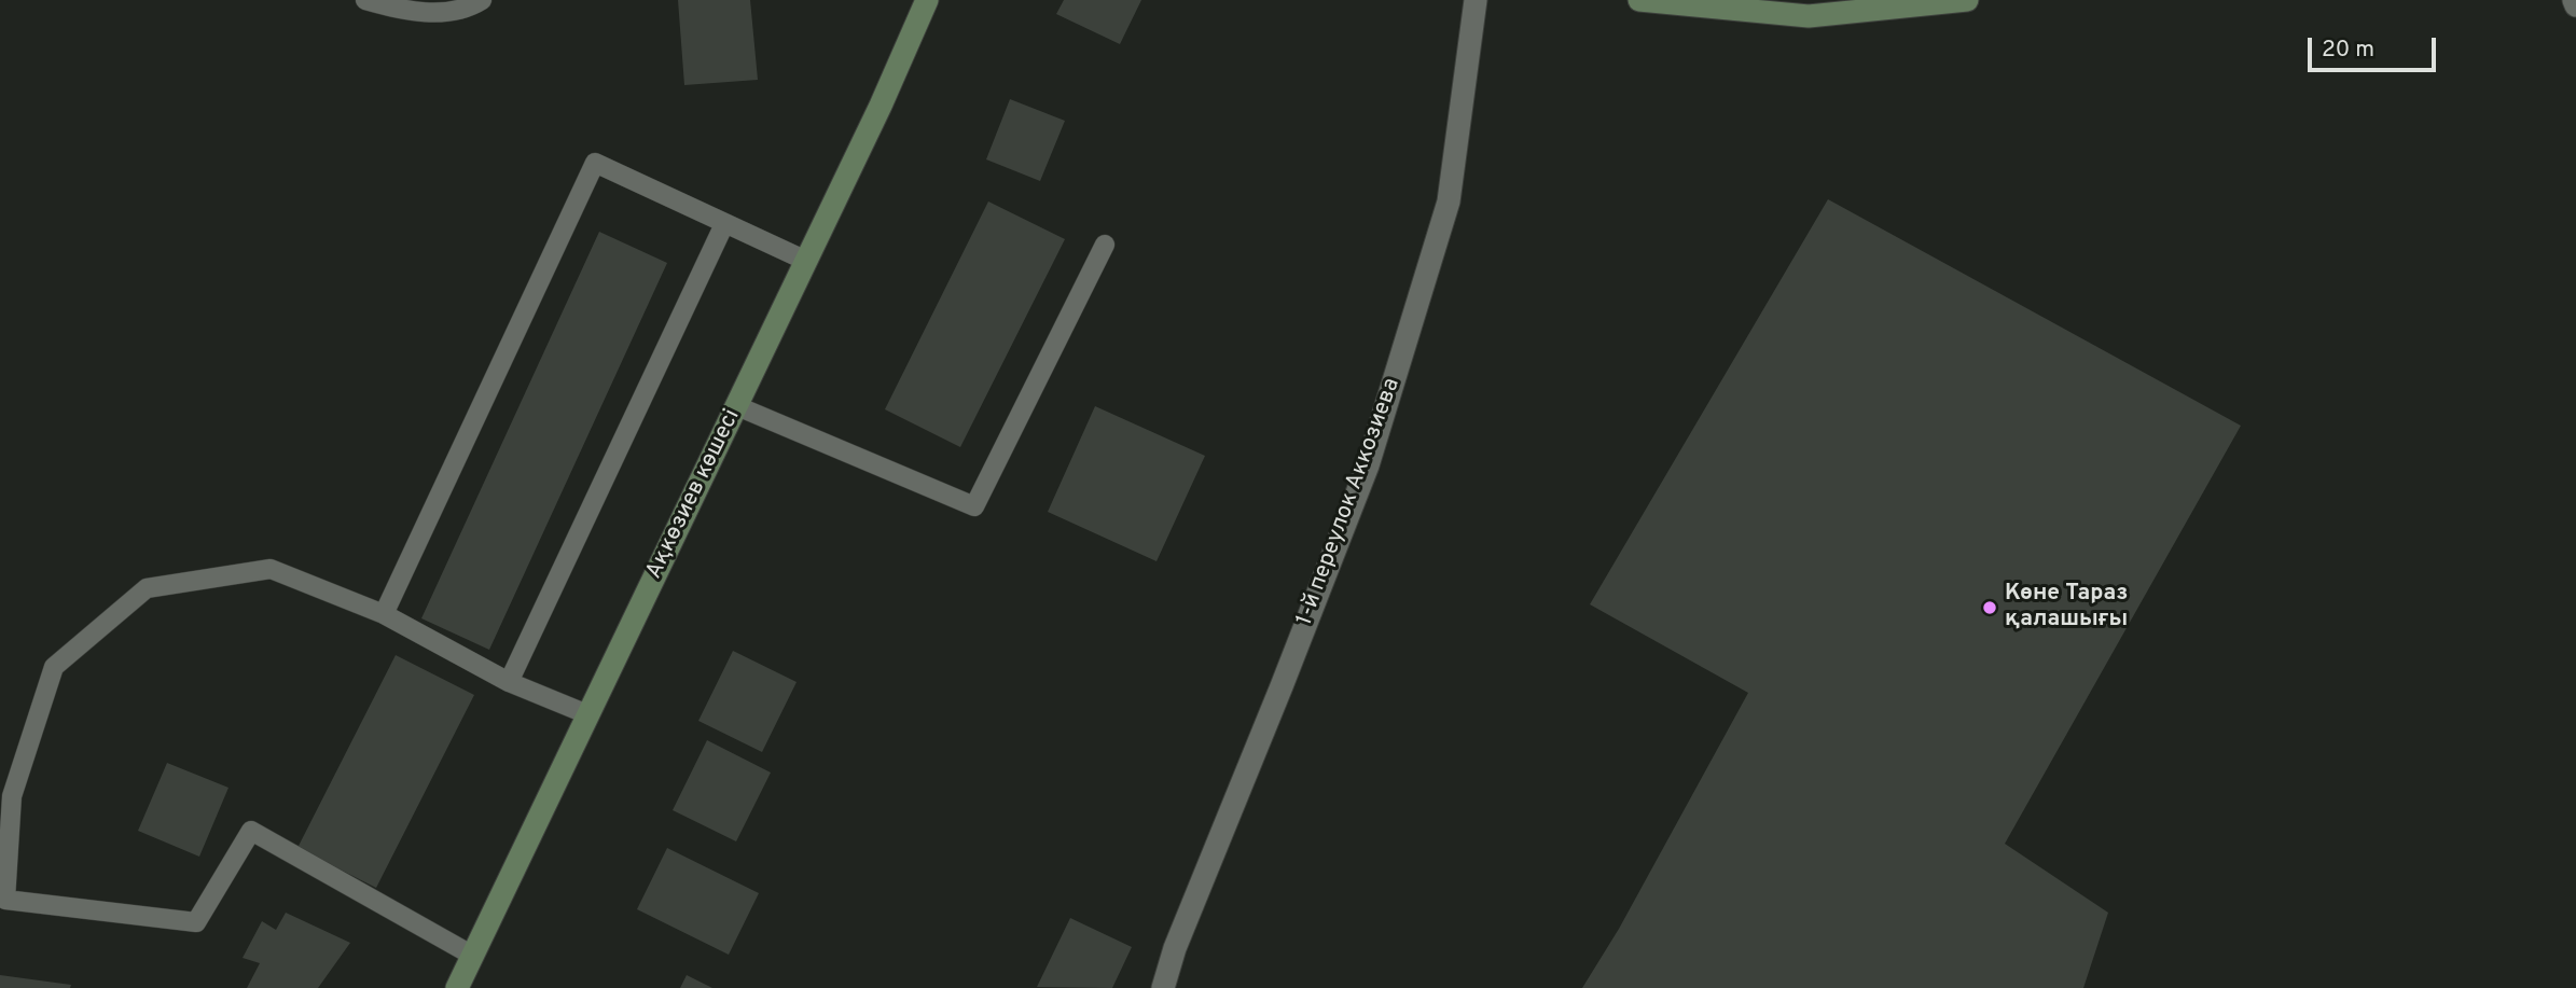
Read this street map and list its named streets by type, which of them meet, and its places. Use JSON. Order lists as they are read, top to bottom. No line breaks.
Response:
{"streets":{"main road":["Ақкөзиев көшесі"],"street":["1-й переулок Аккозиева"]},"places":["Көне Тараз қалашығы"],"scale_bar":"20 m"}
